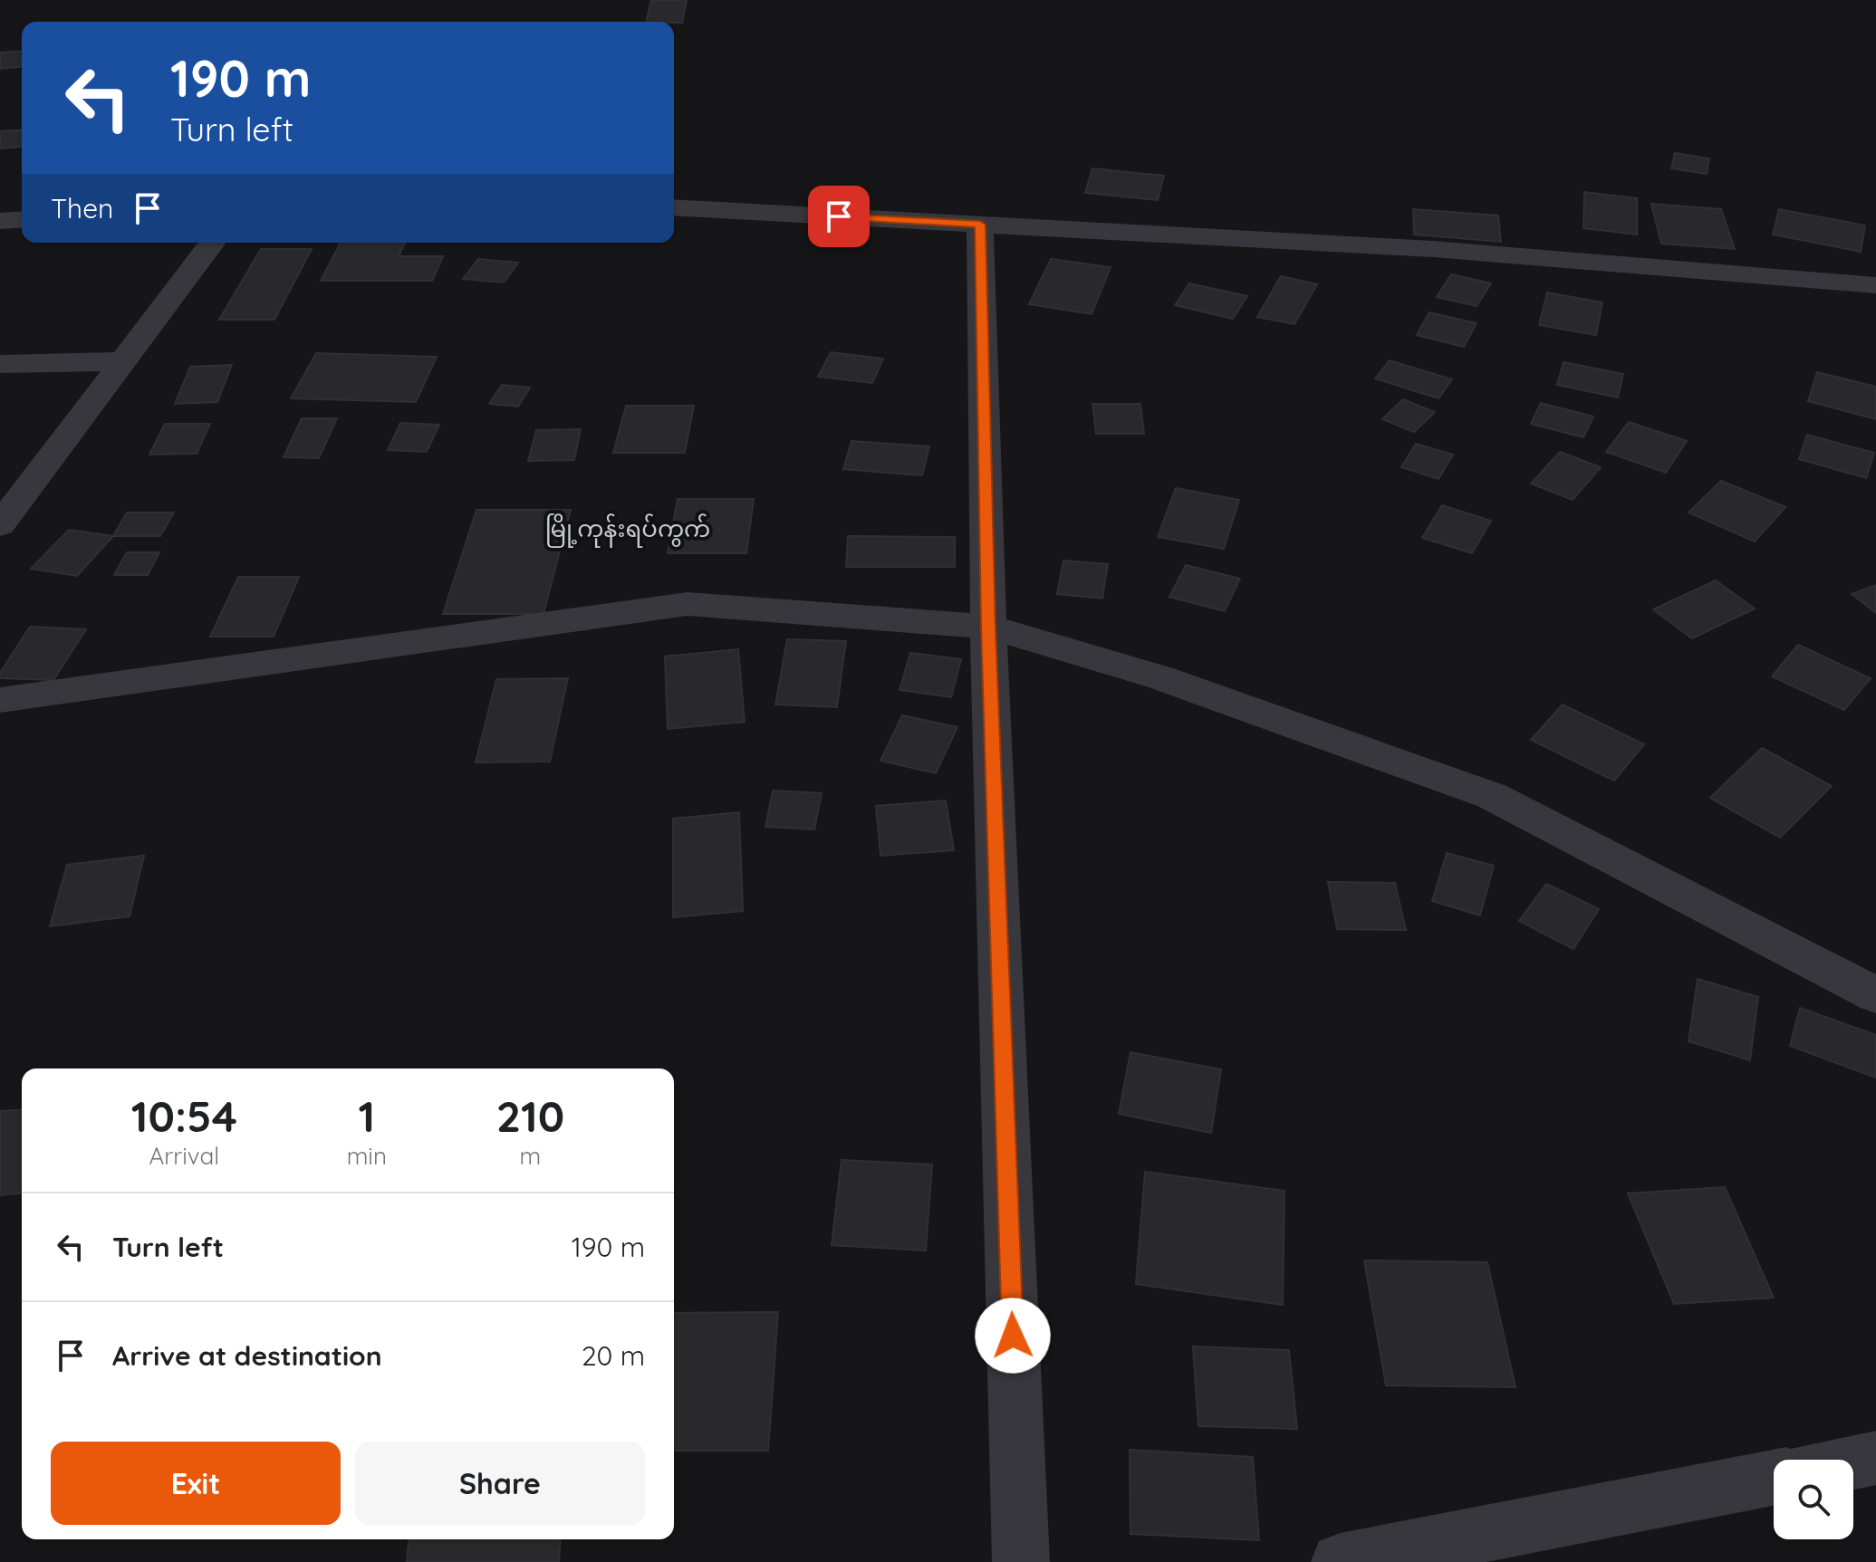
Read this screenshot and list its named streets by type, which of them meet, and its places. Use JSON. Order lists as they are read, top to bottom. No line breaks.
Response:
{"districts":["မြို့ကုန်းရပ်ကွက်"],"page":{"turn":["190 m","Turn left"],"then":"Then","eta":["10:54","Arrival","1","min","210","m"],"list":[{"name":"Turn left","value":"190 m"},{"name":"Arrive at destination","value":"20 m"}],"buttons":["Exit","Share"]}}
